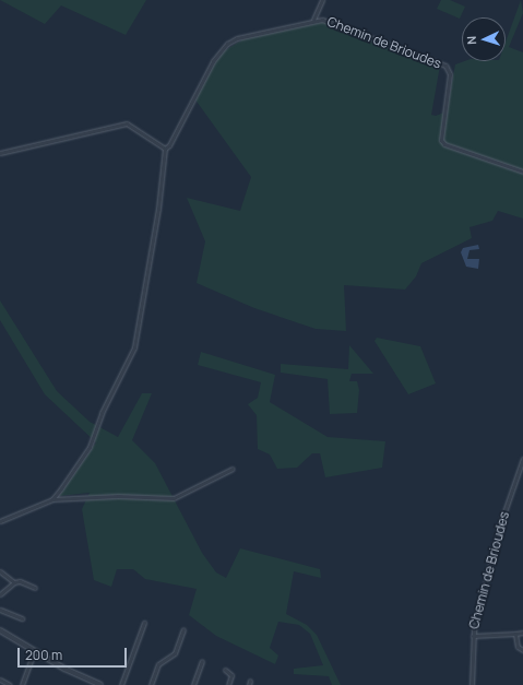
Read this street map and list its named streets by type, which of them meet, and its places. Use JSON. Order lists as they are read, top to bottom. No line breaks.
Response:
{"streets":{"street":["Chemin de Brioudes"]},"scale_bar":"200 m","north":"left"}
